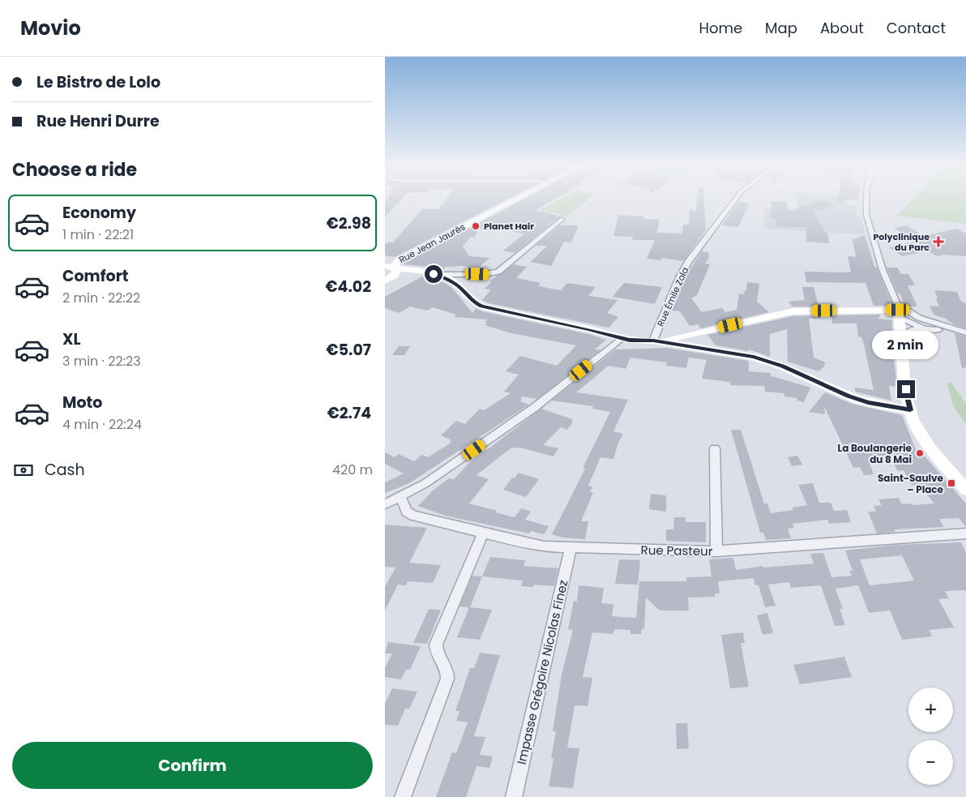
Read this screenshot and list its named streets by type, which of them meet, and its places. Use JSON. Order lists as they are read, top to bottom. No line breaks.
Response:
{"streets":{"main road":["Rue Jean Jaurès"],"street":["Rue Émile Zola","Rue Pasteur","Impasse Grégoire Nicolas Finez"]},"crossings":[["Rue Pasteur","Impasse Grégoire Nicolas Finez"]],"places":{"other":["Planet Hair","La Boulangerie du 8 Mai"],"health":["Polyclinique du Parc"],"transit":["Saint-Saulve – Place"]},"page":{"header":"Movio","nav":["Home","Map","About","Contact"],"banner":["Le Bistro de Lolo","Rue Henri Durre"],"heading":"Choose a ride","list":[{"name":"Economy","note":"1 min · 22:21","value":"€2.98"},{"name":"Comfort","note":"2 min · 22:22","value":"€4.02"},{"name":"XL","note":"3 min · 22:23","value":"€5.07"},{"name":"Moto","note":"4 min · 22:24","value":"€2.74"}],"bubble":"2 min","pay":["Cash","420 m"],"map_buttons":["+","−"],"buttons":"Confirm"}}
